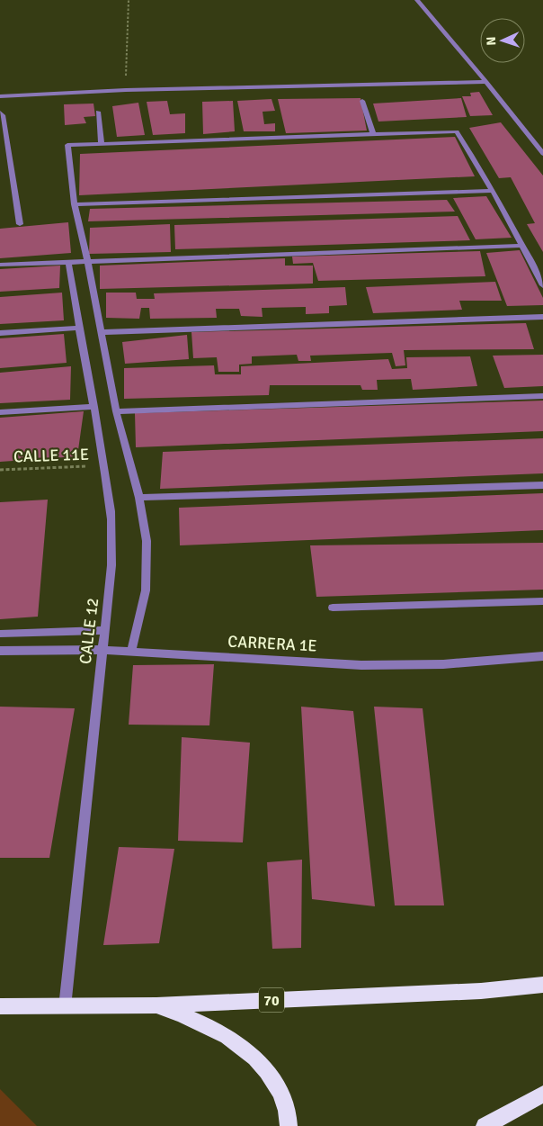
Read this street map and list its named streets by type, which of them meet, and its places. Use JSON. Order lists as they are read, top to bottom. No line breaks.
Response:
{"streets":{"highway":["70"],"street":["CALLE 12","CARRERA 1E"],"path":["CALLE 11E"]},"crossings":[["CALLE 11E","CALLE 12"],["CALLE 12","CARRERA 1E"],["CALLE 12","70"]],"north":"left"}
